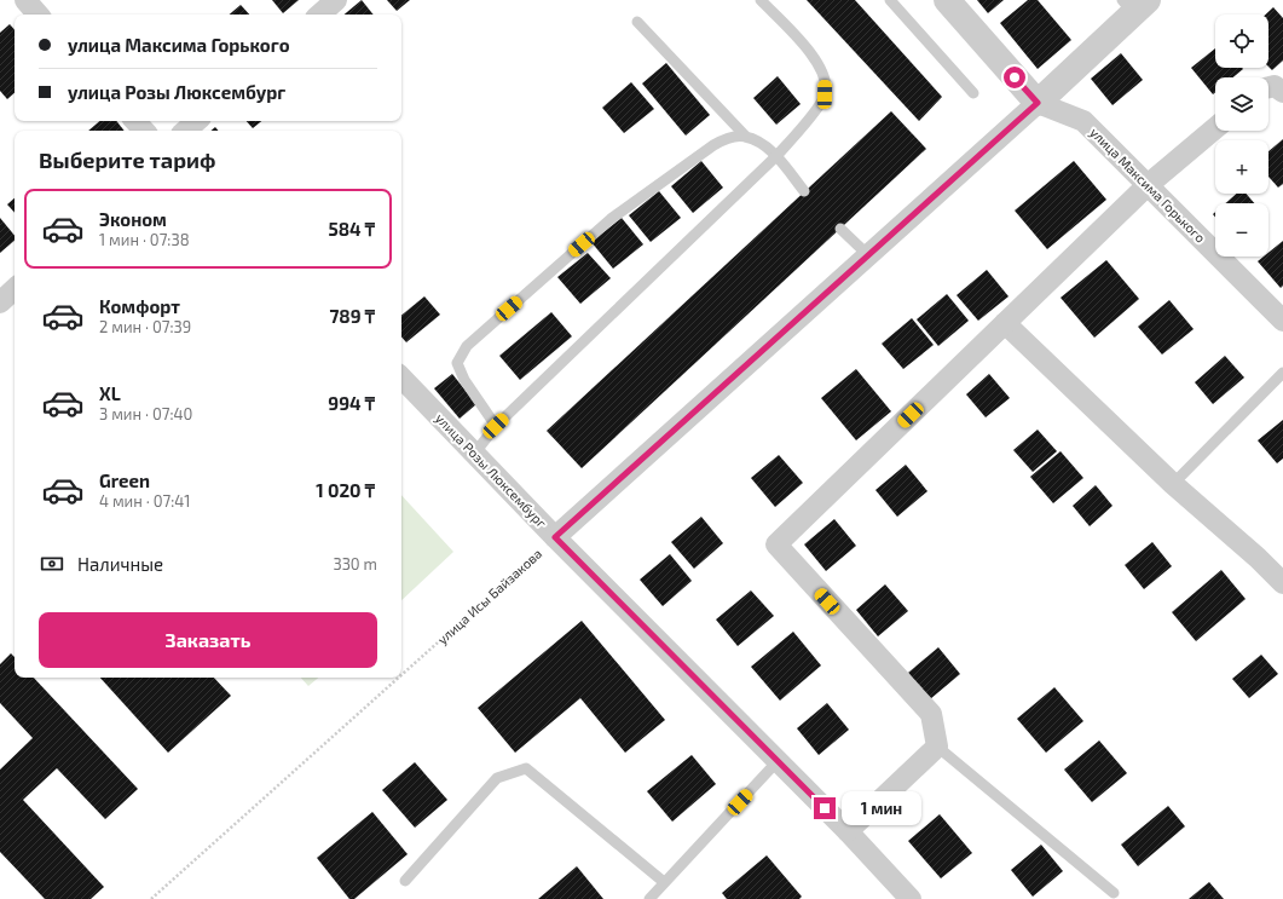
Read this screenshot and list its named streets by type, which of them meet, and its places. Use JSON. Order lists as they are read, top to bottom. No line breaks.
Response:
{"streets":{"street":["улица Максима Горького","улица Розы Люксембург"],"path":["улица Исы Байзакова"]},"crossings":[["улица Розы Люксембург","улица Исы Байзакова"]],"page":{"map_buttons":["+","−"],"banner":["улица Максима Горького","улица Розы Люксембург"],"heading":"Выберите тариф","list":[{"name":"Эконом","note":"1 мин · 07:38","value":"584 ₸"},{"name":"Комфорт","note":"2 мин · 07:39","value":"789 ₸"},{"name":"XL","note":"3 мин · 07:40","value":"994 ₸"},{"name":"Green","note":"4 мин · 07:41","value":"1 020 ₸"}],"pay":["Наличные","330 m"],"buttons":"Заказать","bubble":"1 мин"}}
